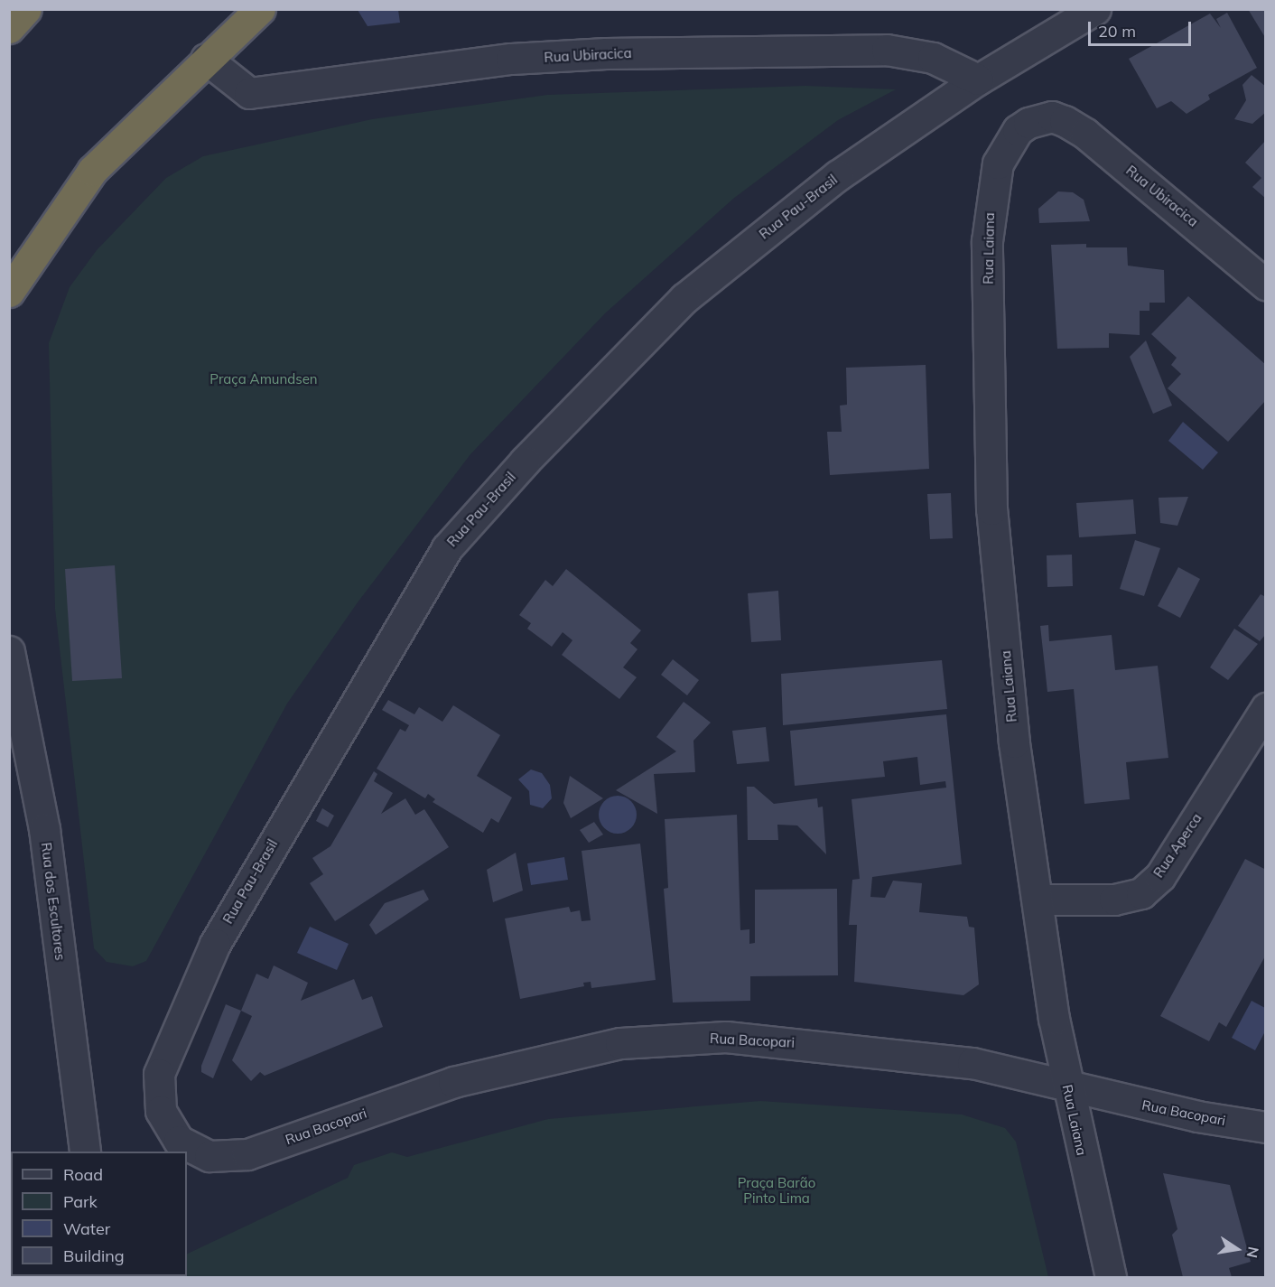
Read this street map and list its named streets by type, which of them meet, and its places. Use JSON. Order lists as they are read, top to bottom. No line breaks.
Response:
{"streets":{"street":["Rua Ubiracica","Rua Pau-Brasil","Rua Laiana","Rua Aperca","Rua dos Escultores","Rua Bacopari"]},"crossings":[["Rua Ubiracica","Rua Pau-Brasil"],["Rua Ubiracica","Rua Laiana"],["Rua Pau-Brasil","Rua Bacopari"],["Rua Laiana","Rua Aperca"],["Rua Laiana","Rua Bacopari"]],"parks":["Praça Amundsen","Praça Barão Pinto Lima"],"legend":["Road","Park","Water","Building"],"scale_bar":"20 m","north":"right"}
